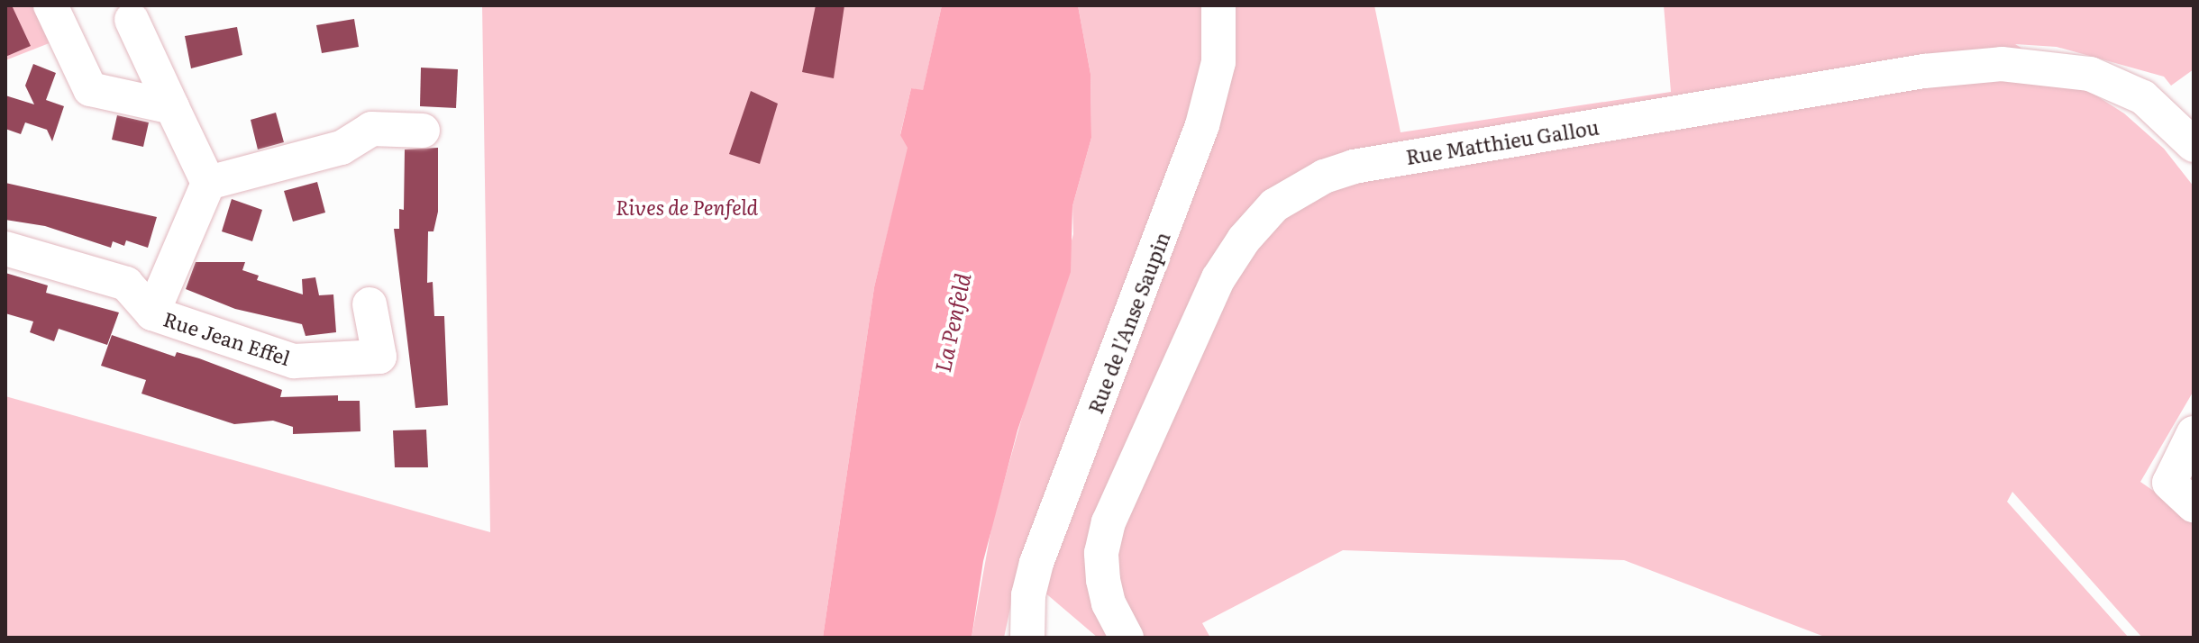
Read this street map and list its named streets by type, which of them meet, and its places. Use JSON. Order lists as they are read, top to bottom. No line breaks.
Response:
{"streets":{"street":["Rue Matthieu Gallou","Rue de l'Anse Saupin","Rue Jean Effel"]},"water":["La Penfeld"],"parks":["Rives de Penfeld"]}
